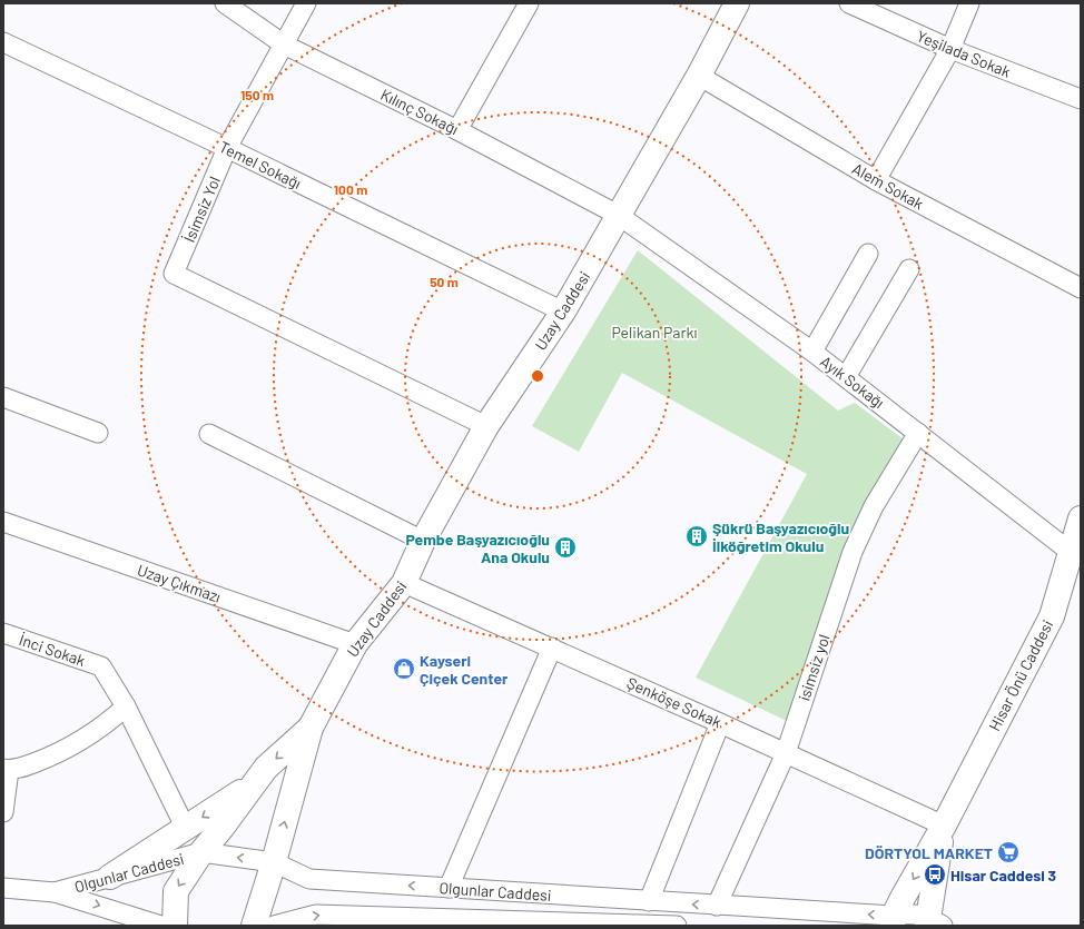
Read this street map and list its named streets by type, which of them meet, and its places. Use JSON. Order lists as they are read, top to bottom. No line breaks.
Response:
{"streets":{"main road":["Uzay Caddesi","Hisar Önü Caddesi"],"street":["Yeşilada Sokak","Kılınç Sokağı","Temel Sokağı","Alem Sokak","İsimsiz Yol","Ayık Sokağı","Uzay Çıkmazı","İnci Sokak","isimsiz yol","Şenköşe Sokak","Olgunlar Caddesi"]},"crossings":[["Kılınç Sokağı","İsimsiz Yol"],["Kılınç Sokağı","Uzay Caddesi"],["Kılınç Sokağı","Ayık Sokağı"],["Temel Sokağı","İsimsiz Yol"],["Temel Sokağı","Uzay Caddesi"],["Alem Sokak","Uzay Caddesi"],["İsimsiz Yol","Uzay Caddesi"],["Uzay Caddesi","Ayık Sokağı"],["Uzay Caddesi","Uzay Çıkmazı"],["Uzay Caddesi","Şenköşe Sokak"],["Uzay Caddesi","Olgunlar Caddesi"],["Ayık Sokağı","isimsiz yol"],["Ayık Sokağı","Hisar Önü Caddesi"],["isimsiz yol","Şenköşe Sokak"],["isimsiz yol","Olgunlar Caddesi"],["Hisar Önü Caddesi","Şenköşe Sokak"],["Hisar Önü Caddesi","Olgunlar Caddesi"]],"parks":["Pelikan Parkı"],"places":{"building":["Şükrü Başyazıcıoğlu İlköğretim Okulu","Pembe Başyazıcıoğlu Ana Okulu"],"shop":["Kayseri Çiçek Center"],"supermarket":["DÖRTYOL MARKET"],"bus stop":["Hisar Caddesi 3"]},"rings":["150 m","100 m","50 m"]}
